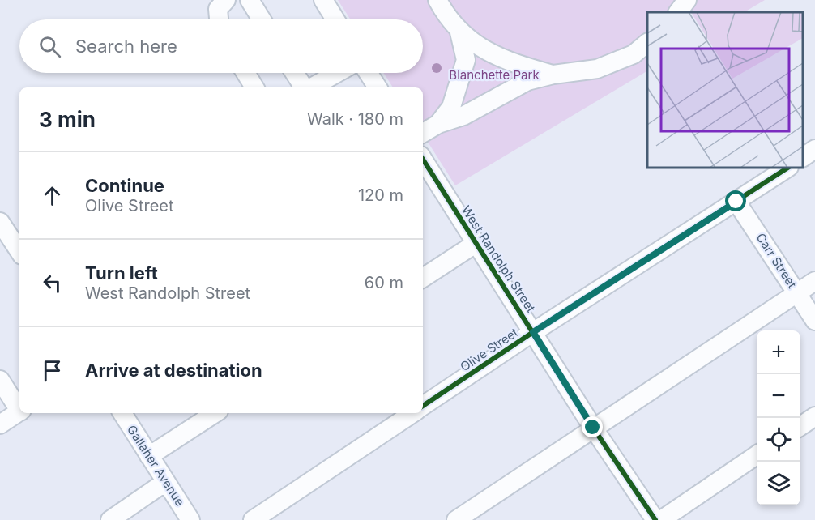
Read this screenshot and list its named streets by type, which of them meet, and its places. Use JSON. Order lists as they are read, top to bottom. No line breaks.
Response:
{"streets":{"street":["West Randolph Street","Carr Street","Olive Street","Gallaher Avenue"]},"crossings":[["West Randolph Street","Olive Street"],["Carr Street","Olive Street"]],"parks":["Blanchette Park"],"page":{"search":"Search here","heading":["3 min","Walk · 180 m"],"list":[["Continue","Olive Street","120 m"],["Turn left","West Randolph Street","60 m"],"Arrive at destination"],"map_buttons":["+","−"]}}
